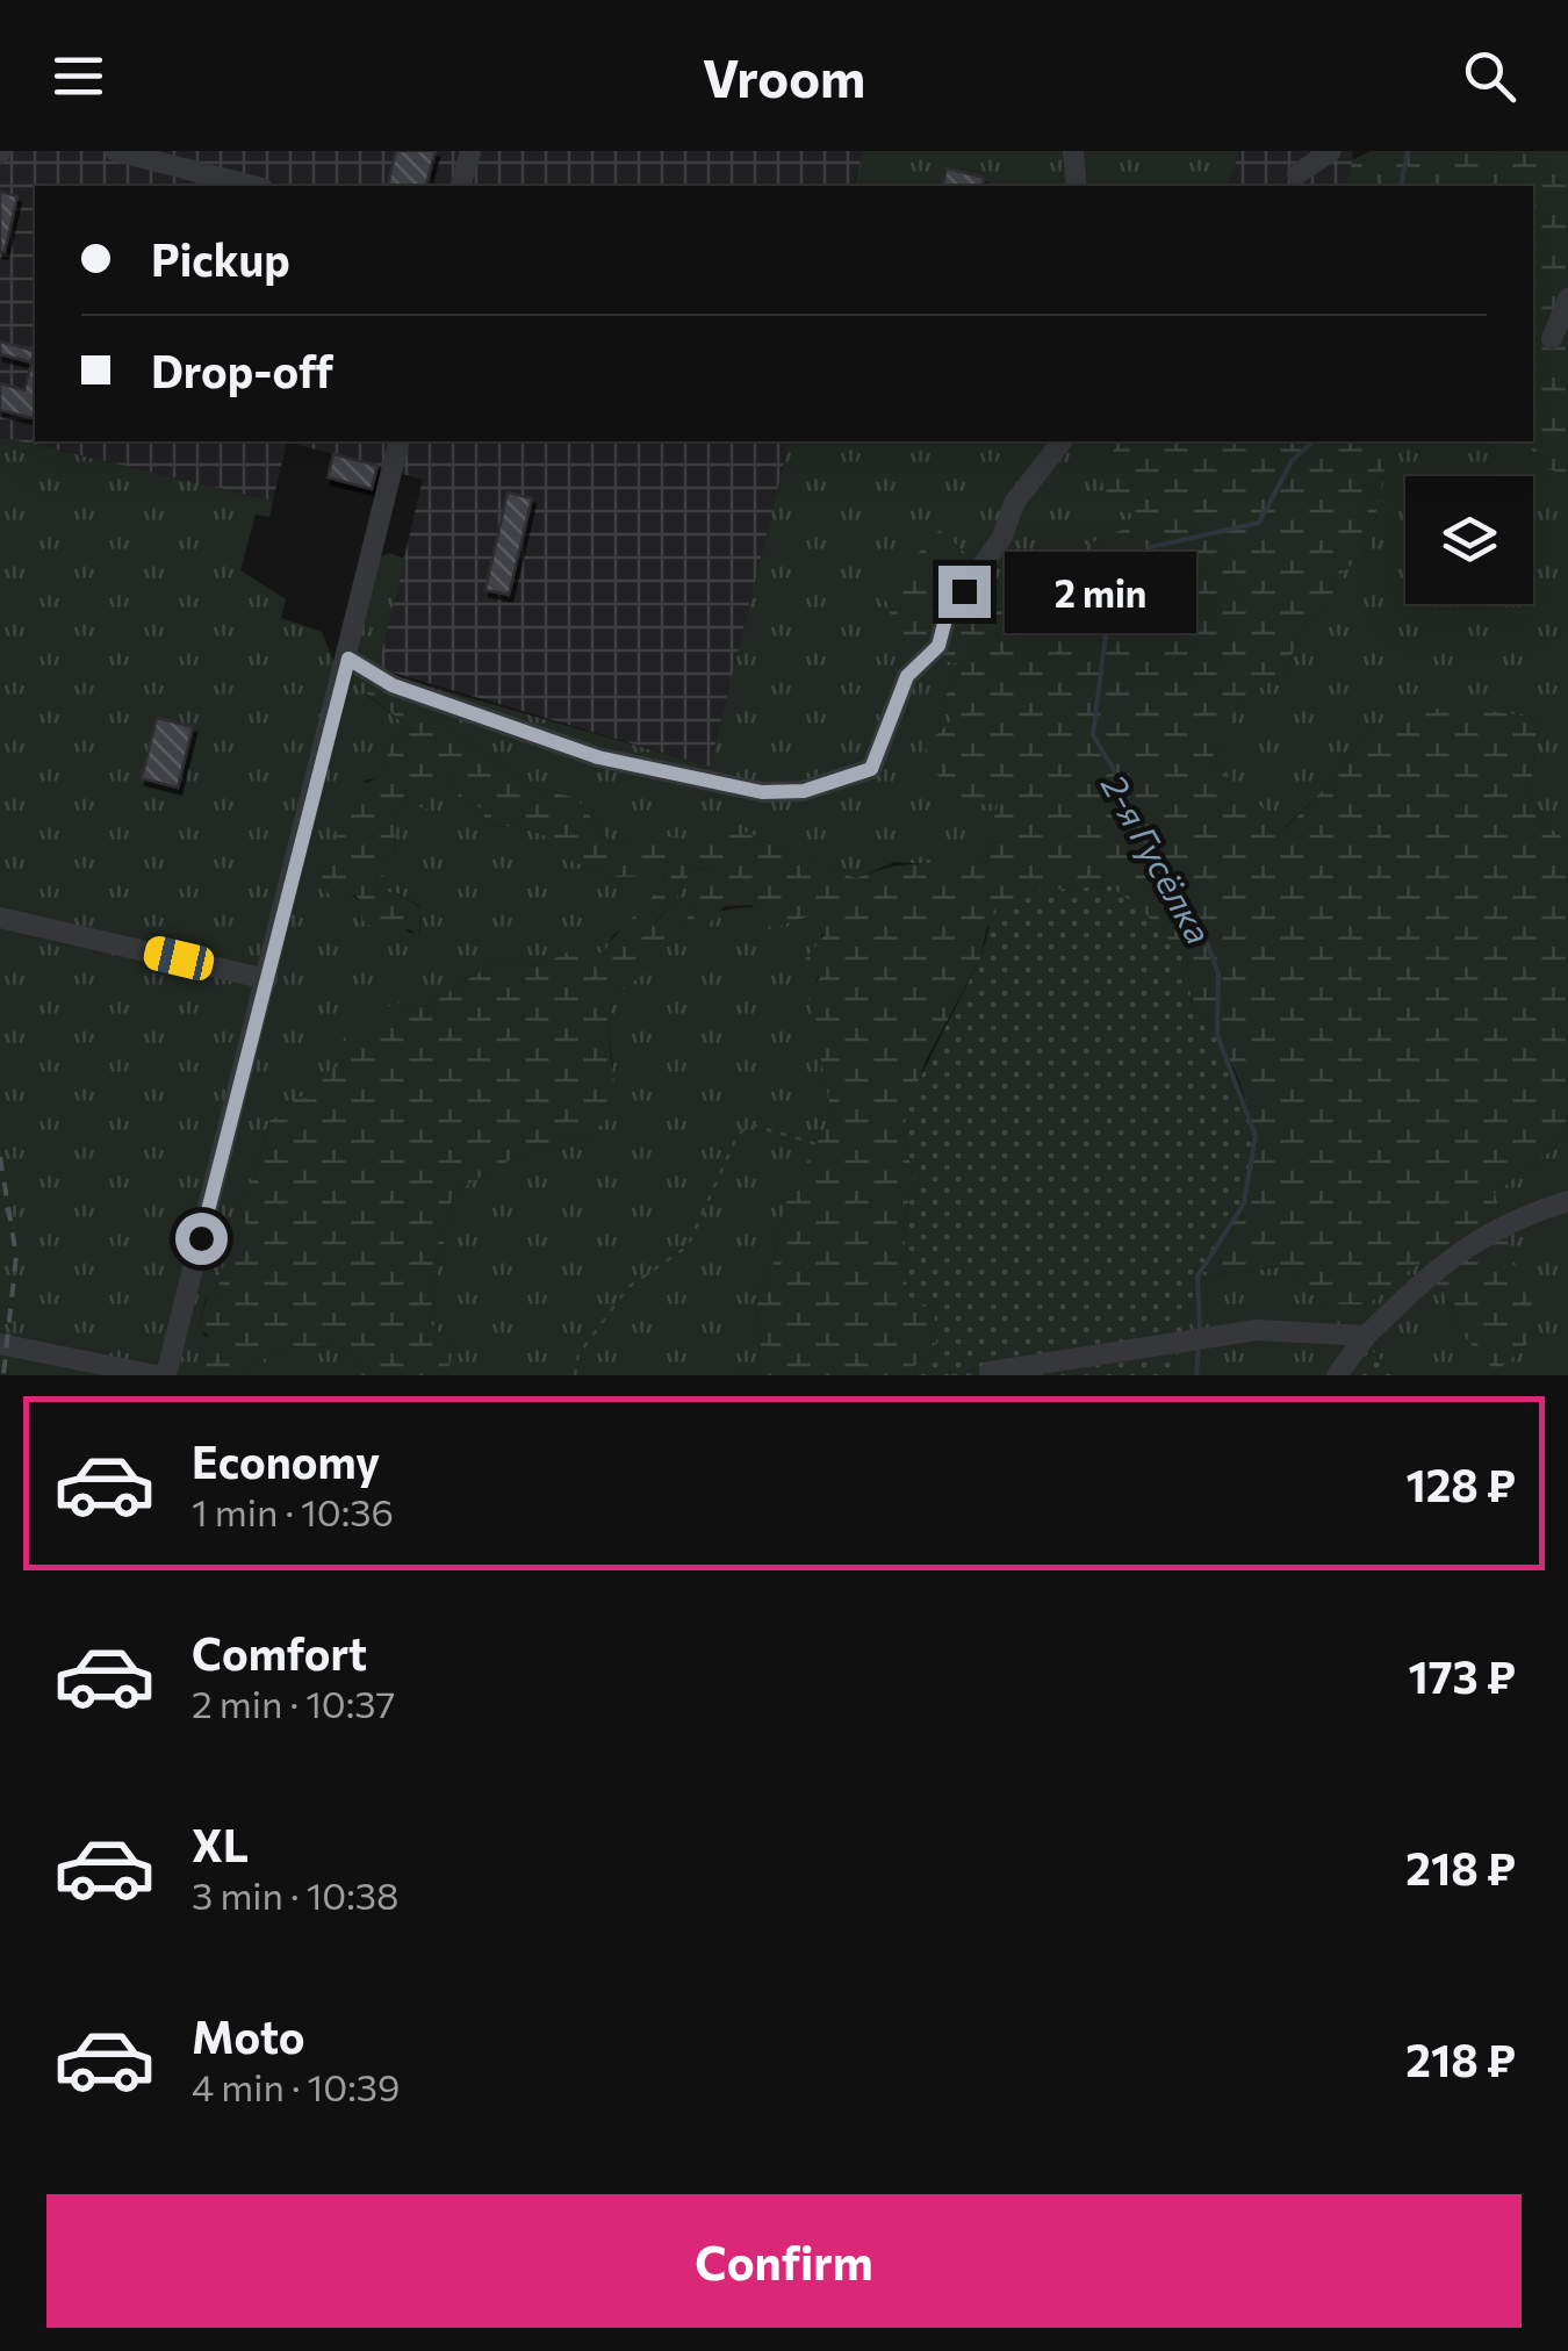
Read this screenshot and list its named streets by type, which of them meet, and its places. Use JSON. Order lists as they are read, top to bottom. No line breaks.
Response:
{"water":["2-я Гусёлка"],"page":{"header":"Vroom","banner":["Pickup","Drop-off"],"bubble":"2 min","list":[{"name":"Economy","note":"1 min · 10:36","value":"128 ₽"},{"name":"Comfort","note":"2 min · 10:37","value":"173 ₽"},{"name":"XL","note":"3 min · 10:38","value":"218 ₽"},{"name":"Moto","note":"4 min · 10:39","value":"218 ₽"}],"buttons":"Confirm"}}
